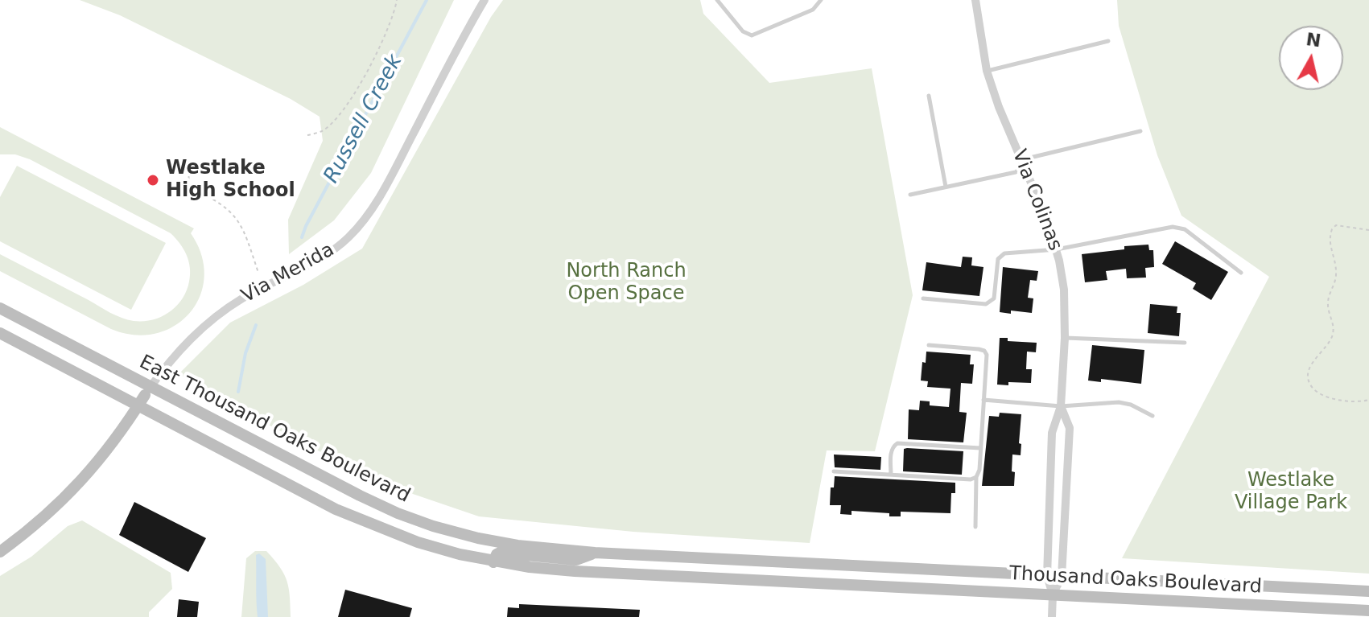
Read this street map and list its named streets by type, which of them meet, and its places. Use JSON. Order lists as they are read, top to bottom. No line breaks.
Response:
{"streets":{"main road":["East Thousand Oaks Boulevard","Thousand Oaks Boulevard"],"street":["Via Colinas","Via Merida"]},"crossings":[["Via Colinas","Thousand Oaks Boulevard"],["Via Merida","East Thousand Oaks Boulevard"],["East Thousand Oaks Boulevard","Thousand Oaks Boulevard"]],"water":["Russell Creek"],"parks":["North Ranch Open Space","Westlake Village Park"],"places":["Westlake High School"],"north":"top"}
